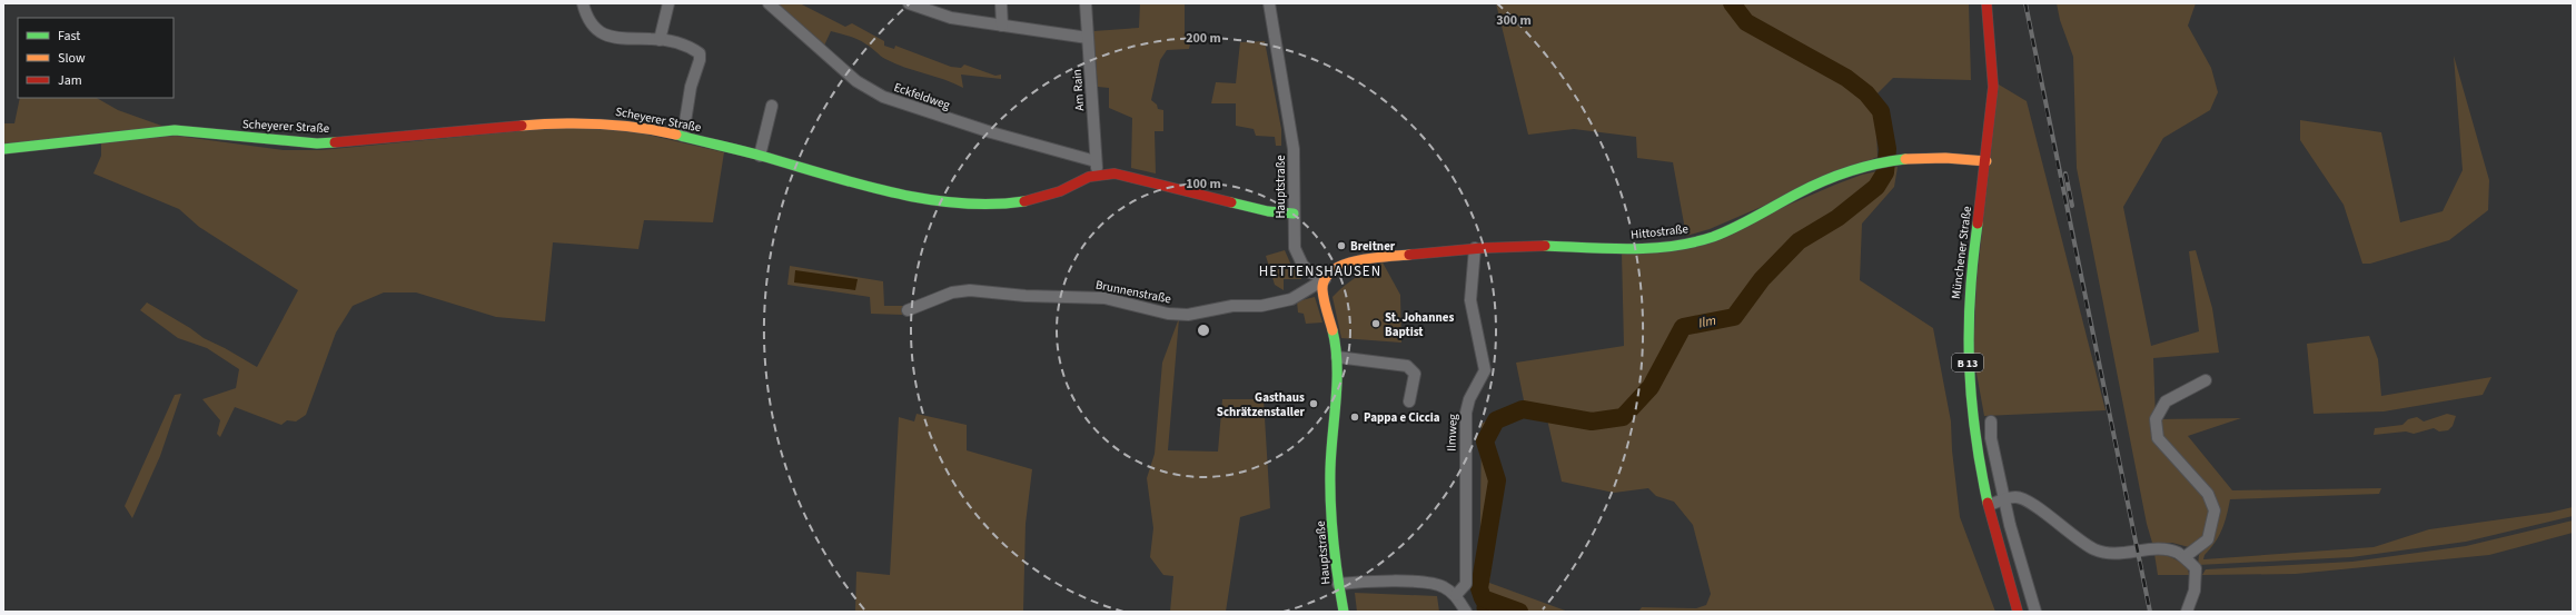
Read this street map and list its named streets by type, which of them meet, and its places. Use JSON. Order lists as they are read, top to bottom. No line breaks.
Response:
{"streets":{"street":["Am Rain","Eckfeldweg","Scheyerer Straße","Hauptstraße","Hittostraße","Münchener Straße","Brunnenstraße","B 13","Ilmweg"]},"crossings":[["Am Rain","Eckfeldweg"],["Am Rain","Scheyerer Straße"],["Scheyerer Straße","Hauptstraße"],["Hauptstraße","Hittostraße"],["Hauptstraße","Brunnenstraße"],["Hittostraße","Münchener Straße"],["Hittostraße","Brunnenstraße"],["Hittostraße","Ilmweg"],["Münchener Straße","B 13"]],"districts":["HETTENSHAUSEN"],"water":["Ilm"],"places":["Breitner","St. Johannes Baptist","Gasthaus Schrätzenstaller","Pappa e Ciccia"],"legend":["Fast","Slow","Jam"],"rings":["300 m","200 m","100 m"]}
